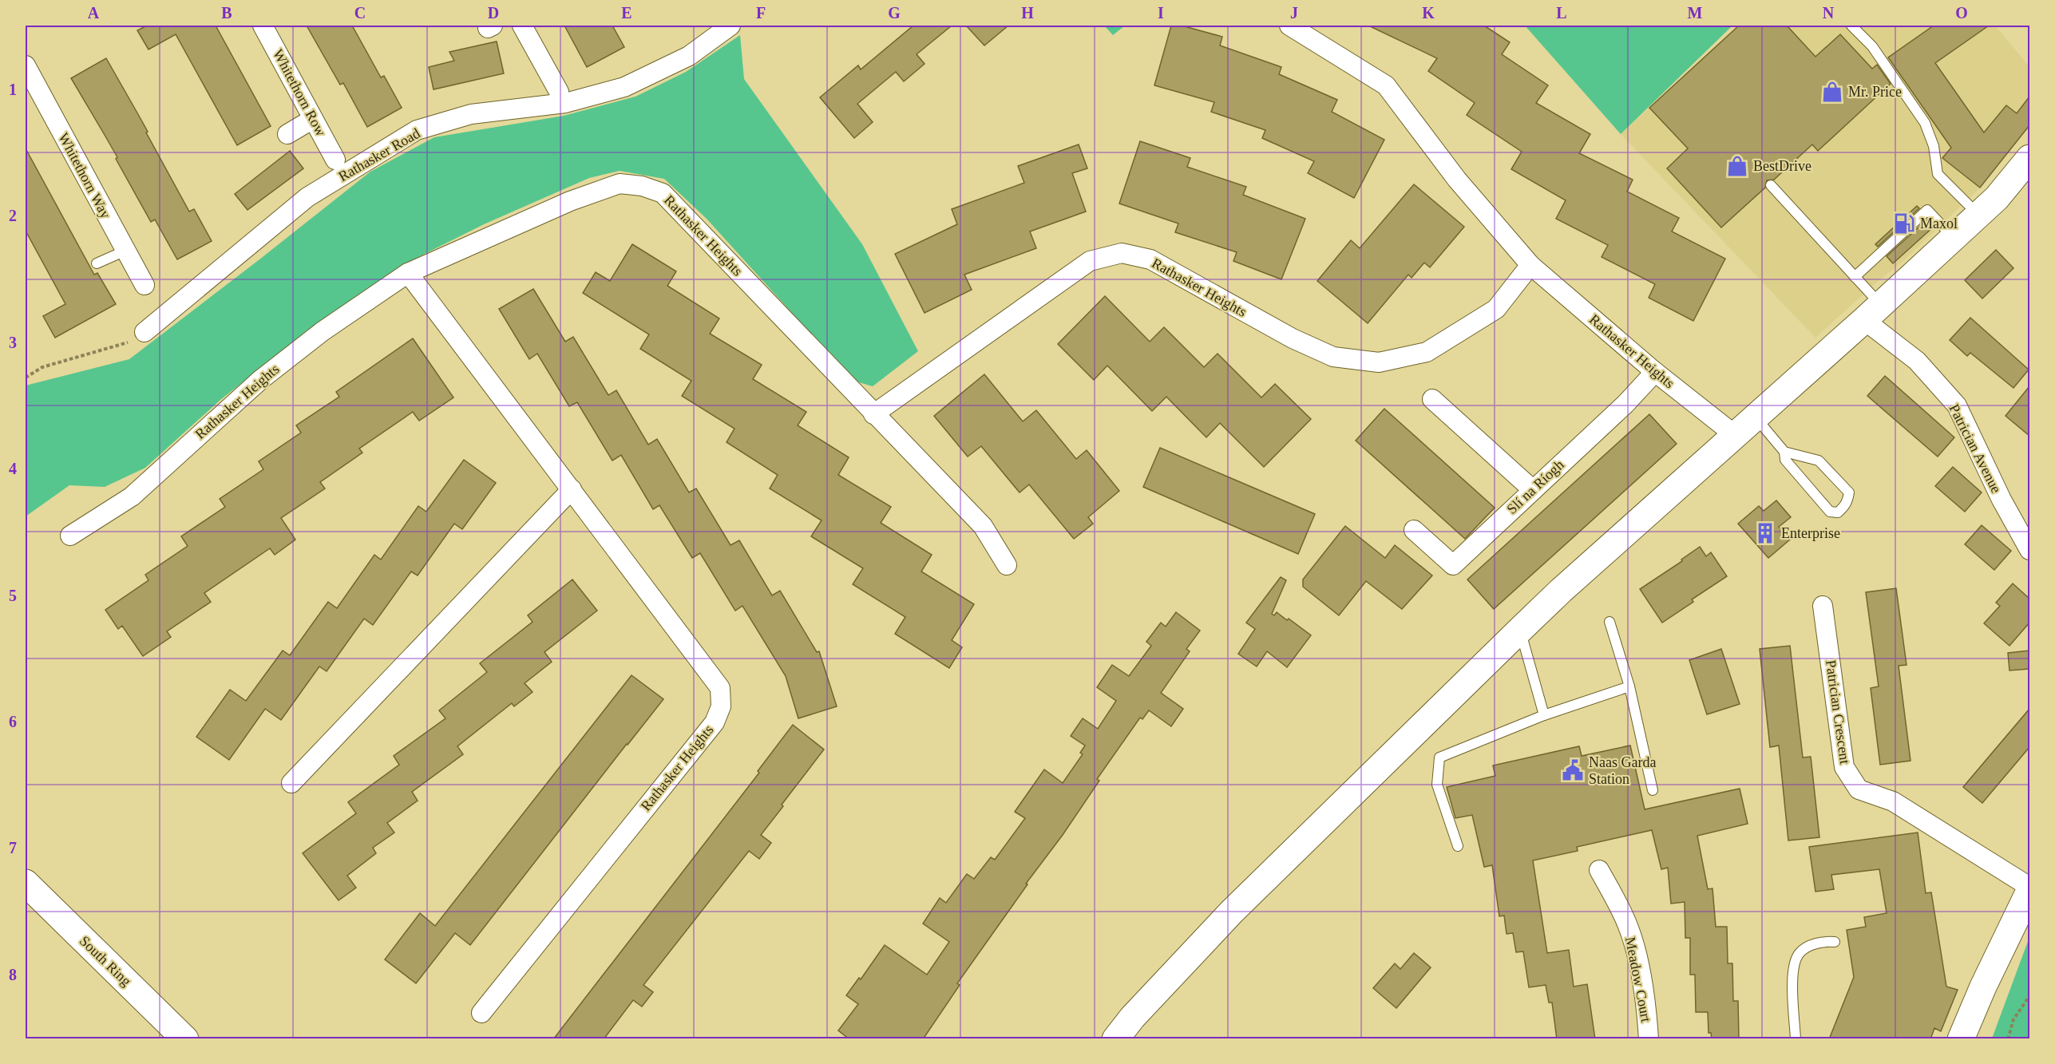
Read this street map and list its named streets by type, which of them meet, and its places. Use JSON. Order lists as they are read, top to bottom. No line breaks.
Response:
{"streets":{"main road":["South Ring"],"street":["Whitethorn Row","Rathasker Road","Whitethorn Way","Rathasker Heights","Patrician Avenue","Slí na Ríogh","Patrician Crescent","Meadow Court"]},"crossings":[["Rathasker Heights","Slí na Ríogh"]],"places":{"shop":["Mr. Price","BestDrive"],"fuel station":["Maxol"],"building":["Enterprise"],"public building":["Naas Garda Station"]},"grid":{"columns":["A","B","C","D","E","F","G","H","I","J","K","L","M","N","O"],"rows":["1","2","3","4","5","6","7","8"]}}
